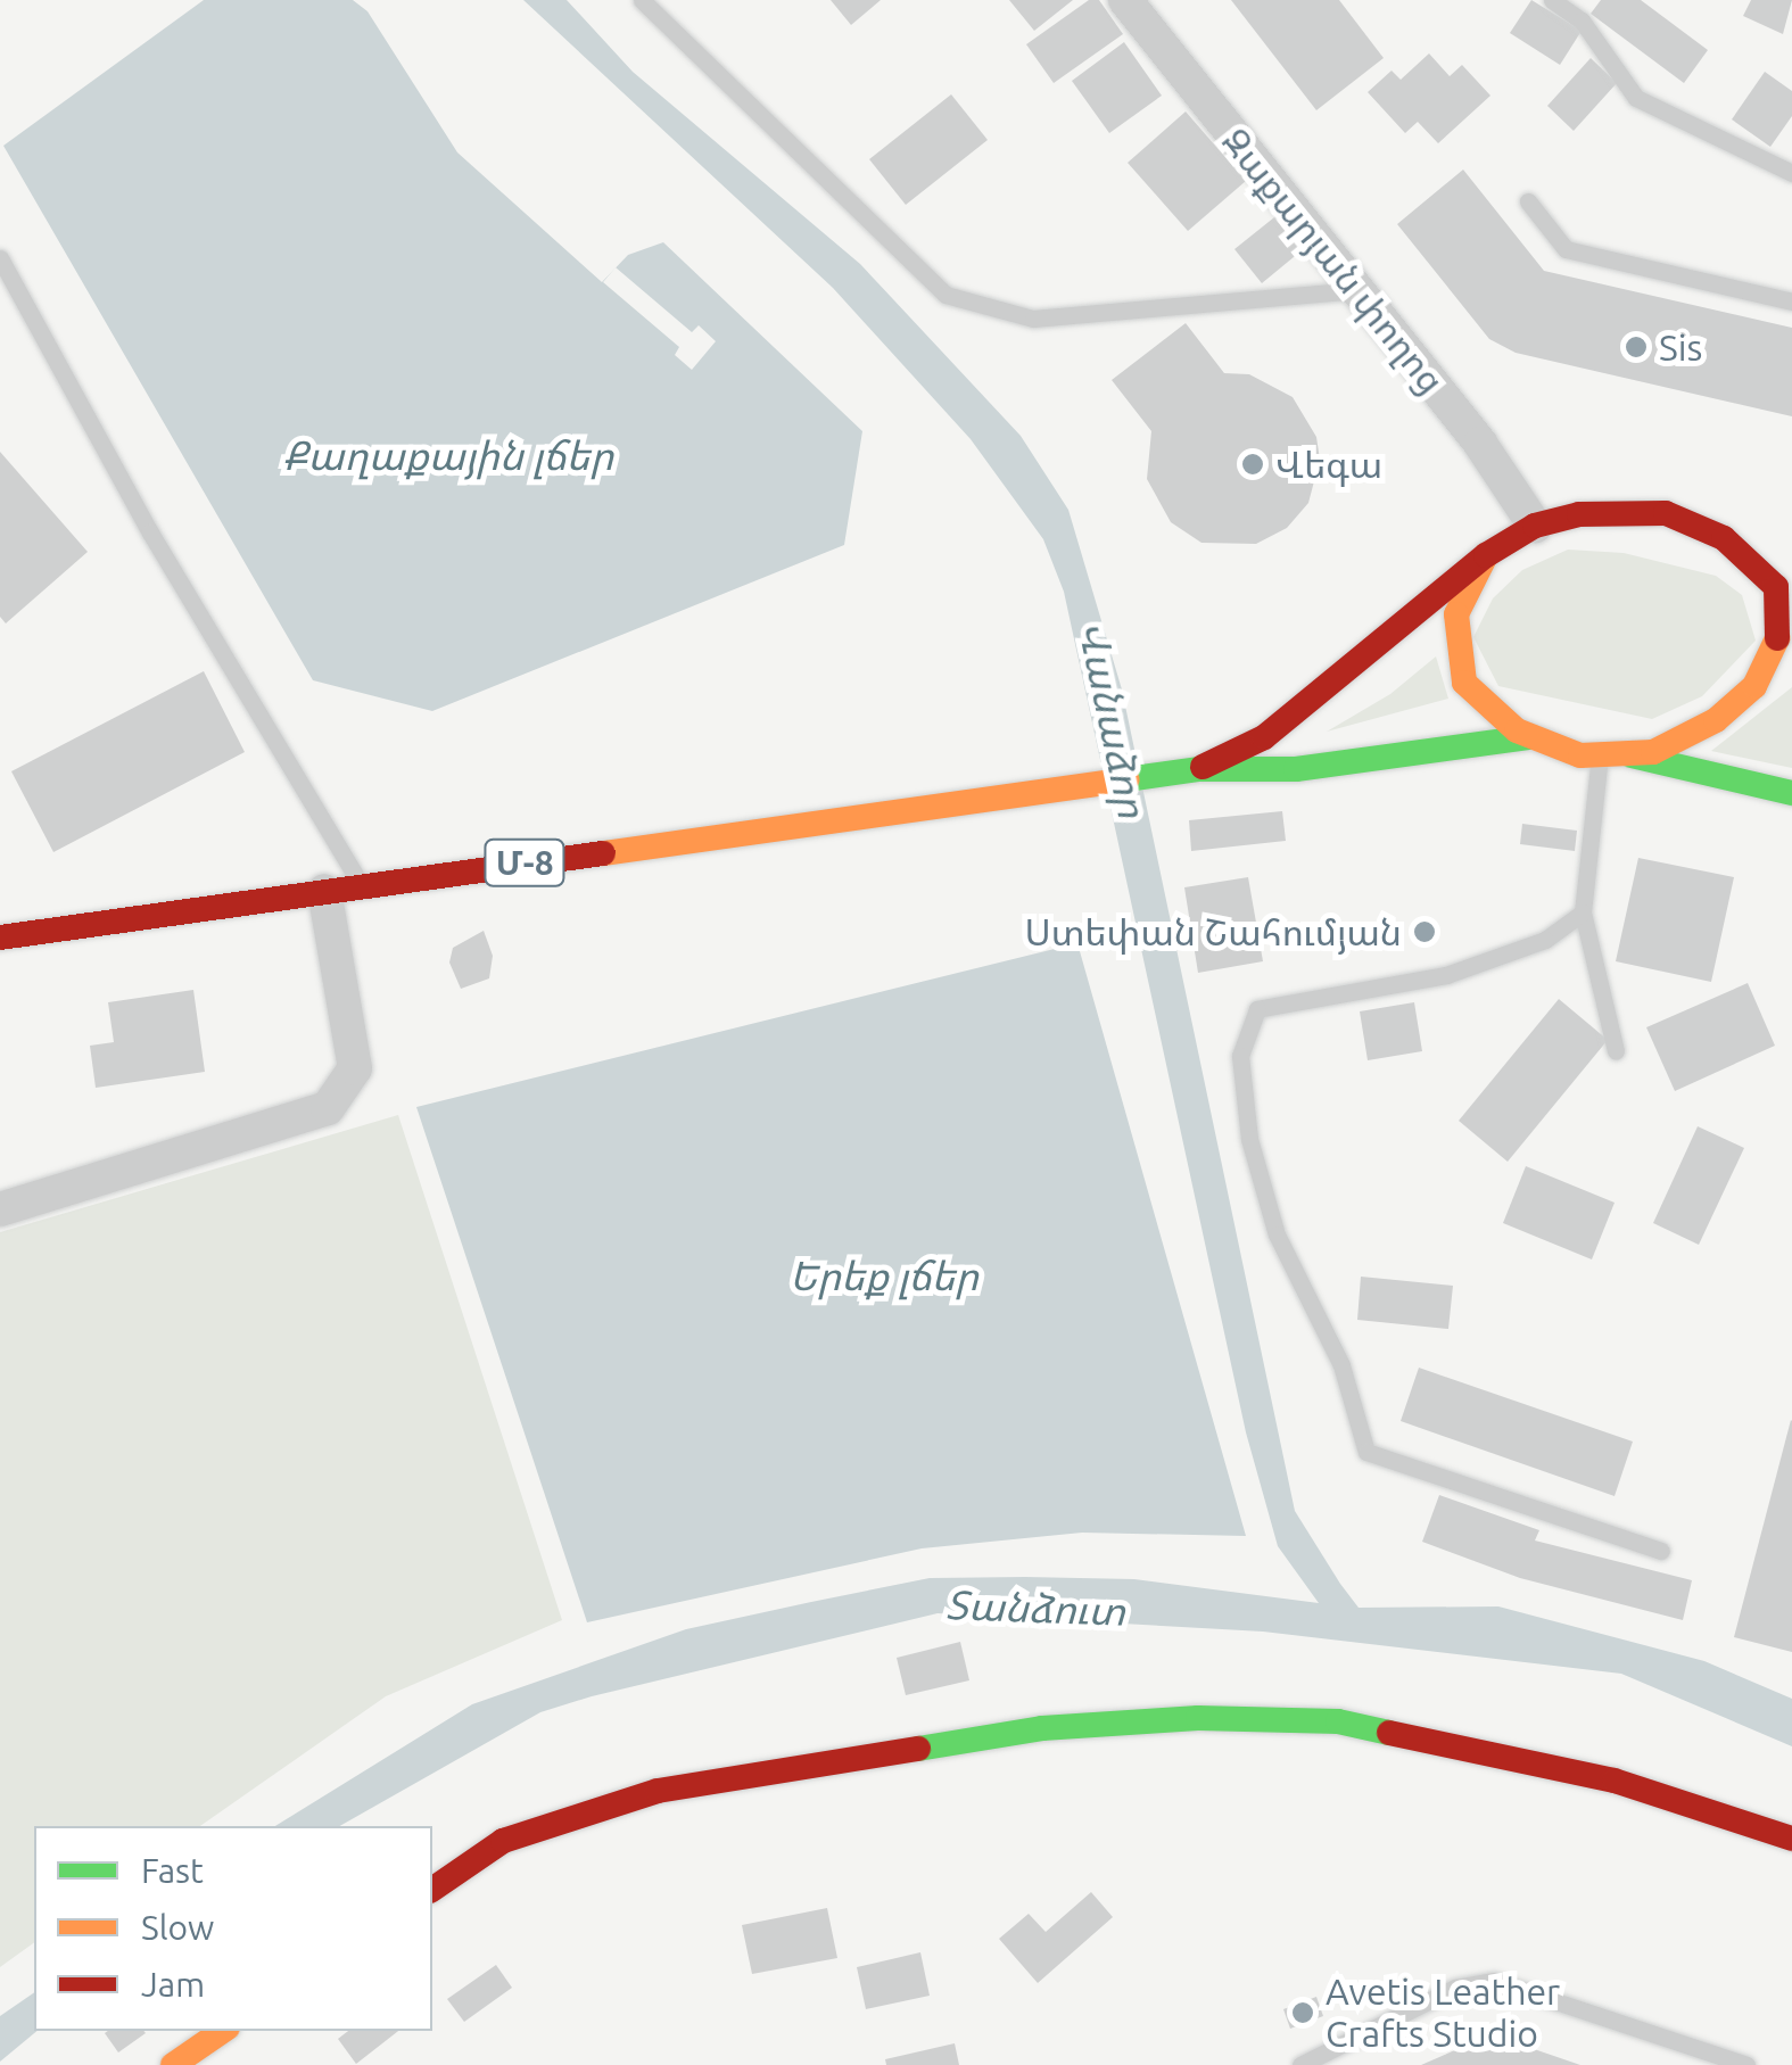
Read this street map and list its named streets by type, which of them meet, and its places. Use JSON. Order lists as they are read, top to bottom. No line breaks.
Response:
{"streets":{"main road":["Մ-8"],"street":["Զաքարյան փողոց"]},"crossings":[["Զաքարյան փողոց","Մ-8"]],"water":["Քաղաքային լճեր","Վանաձոր","Երեք լճեր","Տանձուտ"],"places":["Sis","Վեգա","Ստեփան Շահումյան","Avetis Leather Crafts Studio"],"legend":["Fast","Slow","Jam"]}
